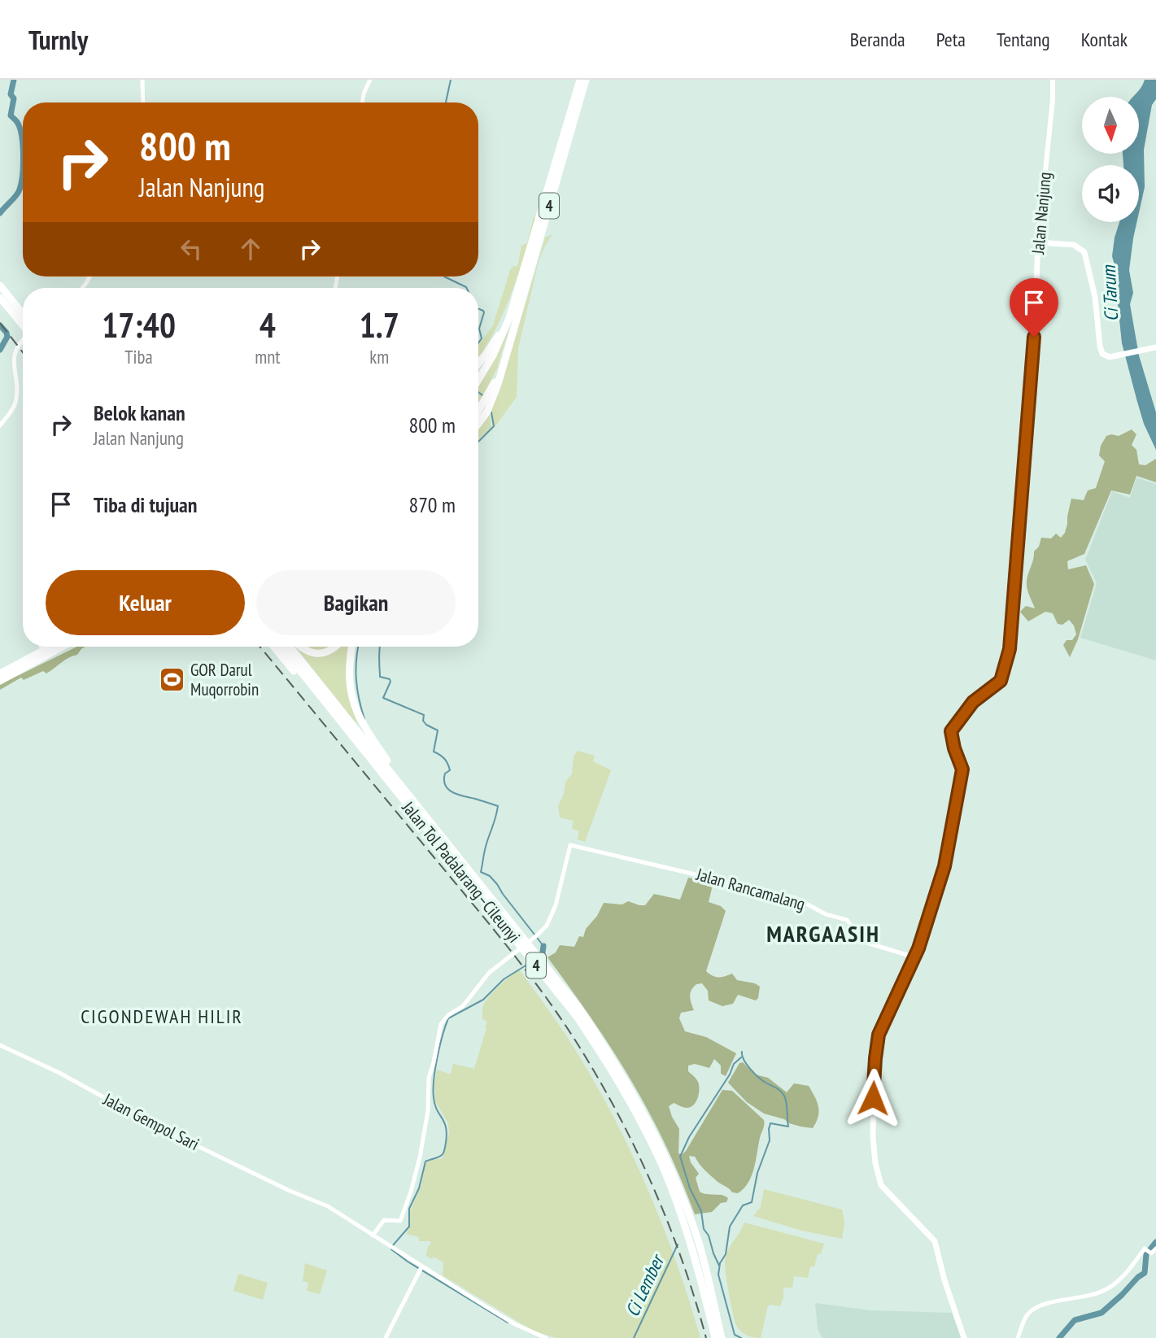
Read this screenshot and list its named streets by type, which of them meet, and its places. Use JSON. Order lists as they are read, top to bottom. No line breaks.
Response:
{"streets":{"highway":["4","Jalan Tol Padalarang–Cileunyi"],"main road":["Jalan Nanjung"],"street":["Jalan Rancamalang","Jalan Gempol Sari"]},"crossings":[["Jalan Nanjung","Jalan Rancamalang"],["Jalan Rancamalang","Jalan Gempol Sari"]],"districts":["MARGAASIH","CIGONDEWAH HILIR"],"water":["Ci Tarum","Ci Lember"],"places":{"sports":["GOR Darul Muqorrobin"]},"north":"bottom","page":{"header":"Turnly","nav":["Beranda","Peta","Tentang","Kontak"],"turn":["800 m","Jalan Nanjung"],"eta":["17:40","Tiba","4","mnt","1.7","km"],"list":[{"name":"Belok kanan","note":"Jalan Nanjung","value":"800 m"},{"name":"Tiba di tujuan","value":"870 m"}],"buttons":["Keluar","Bagikan"]}}
